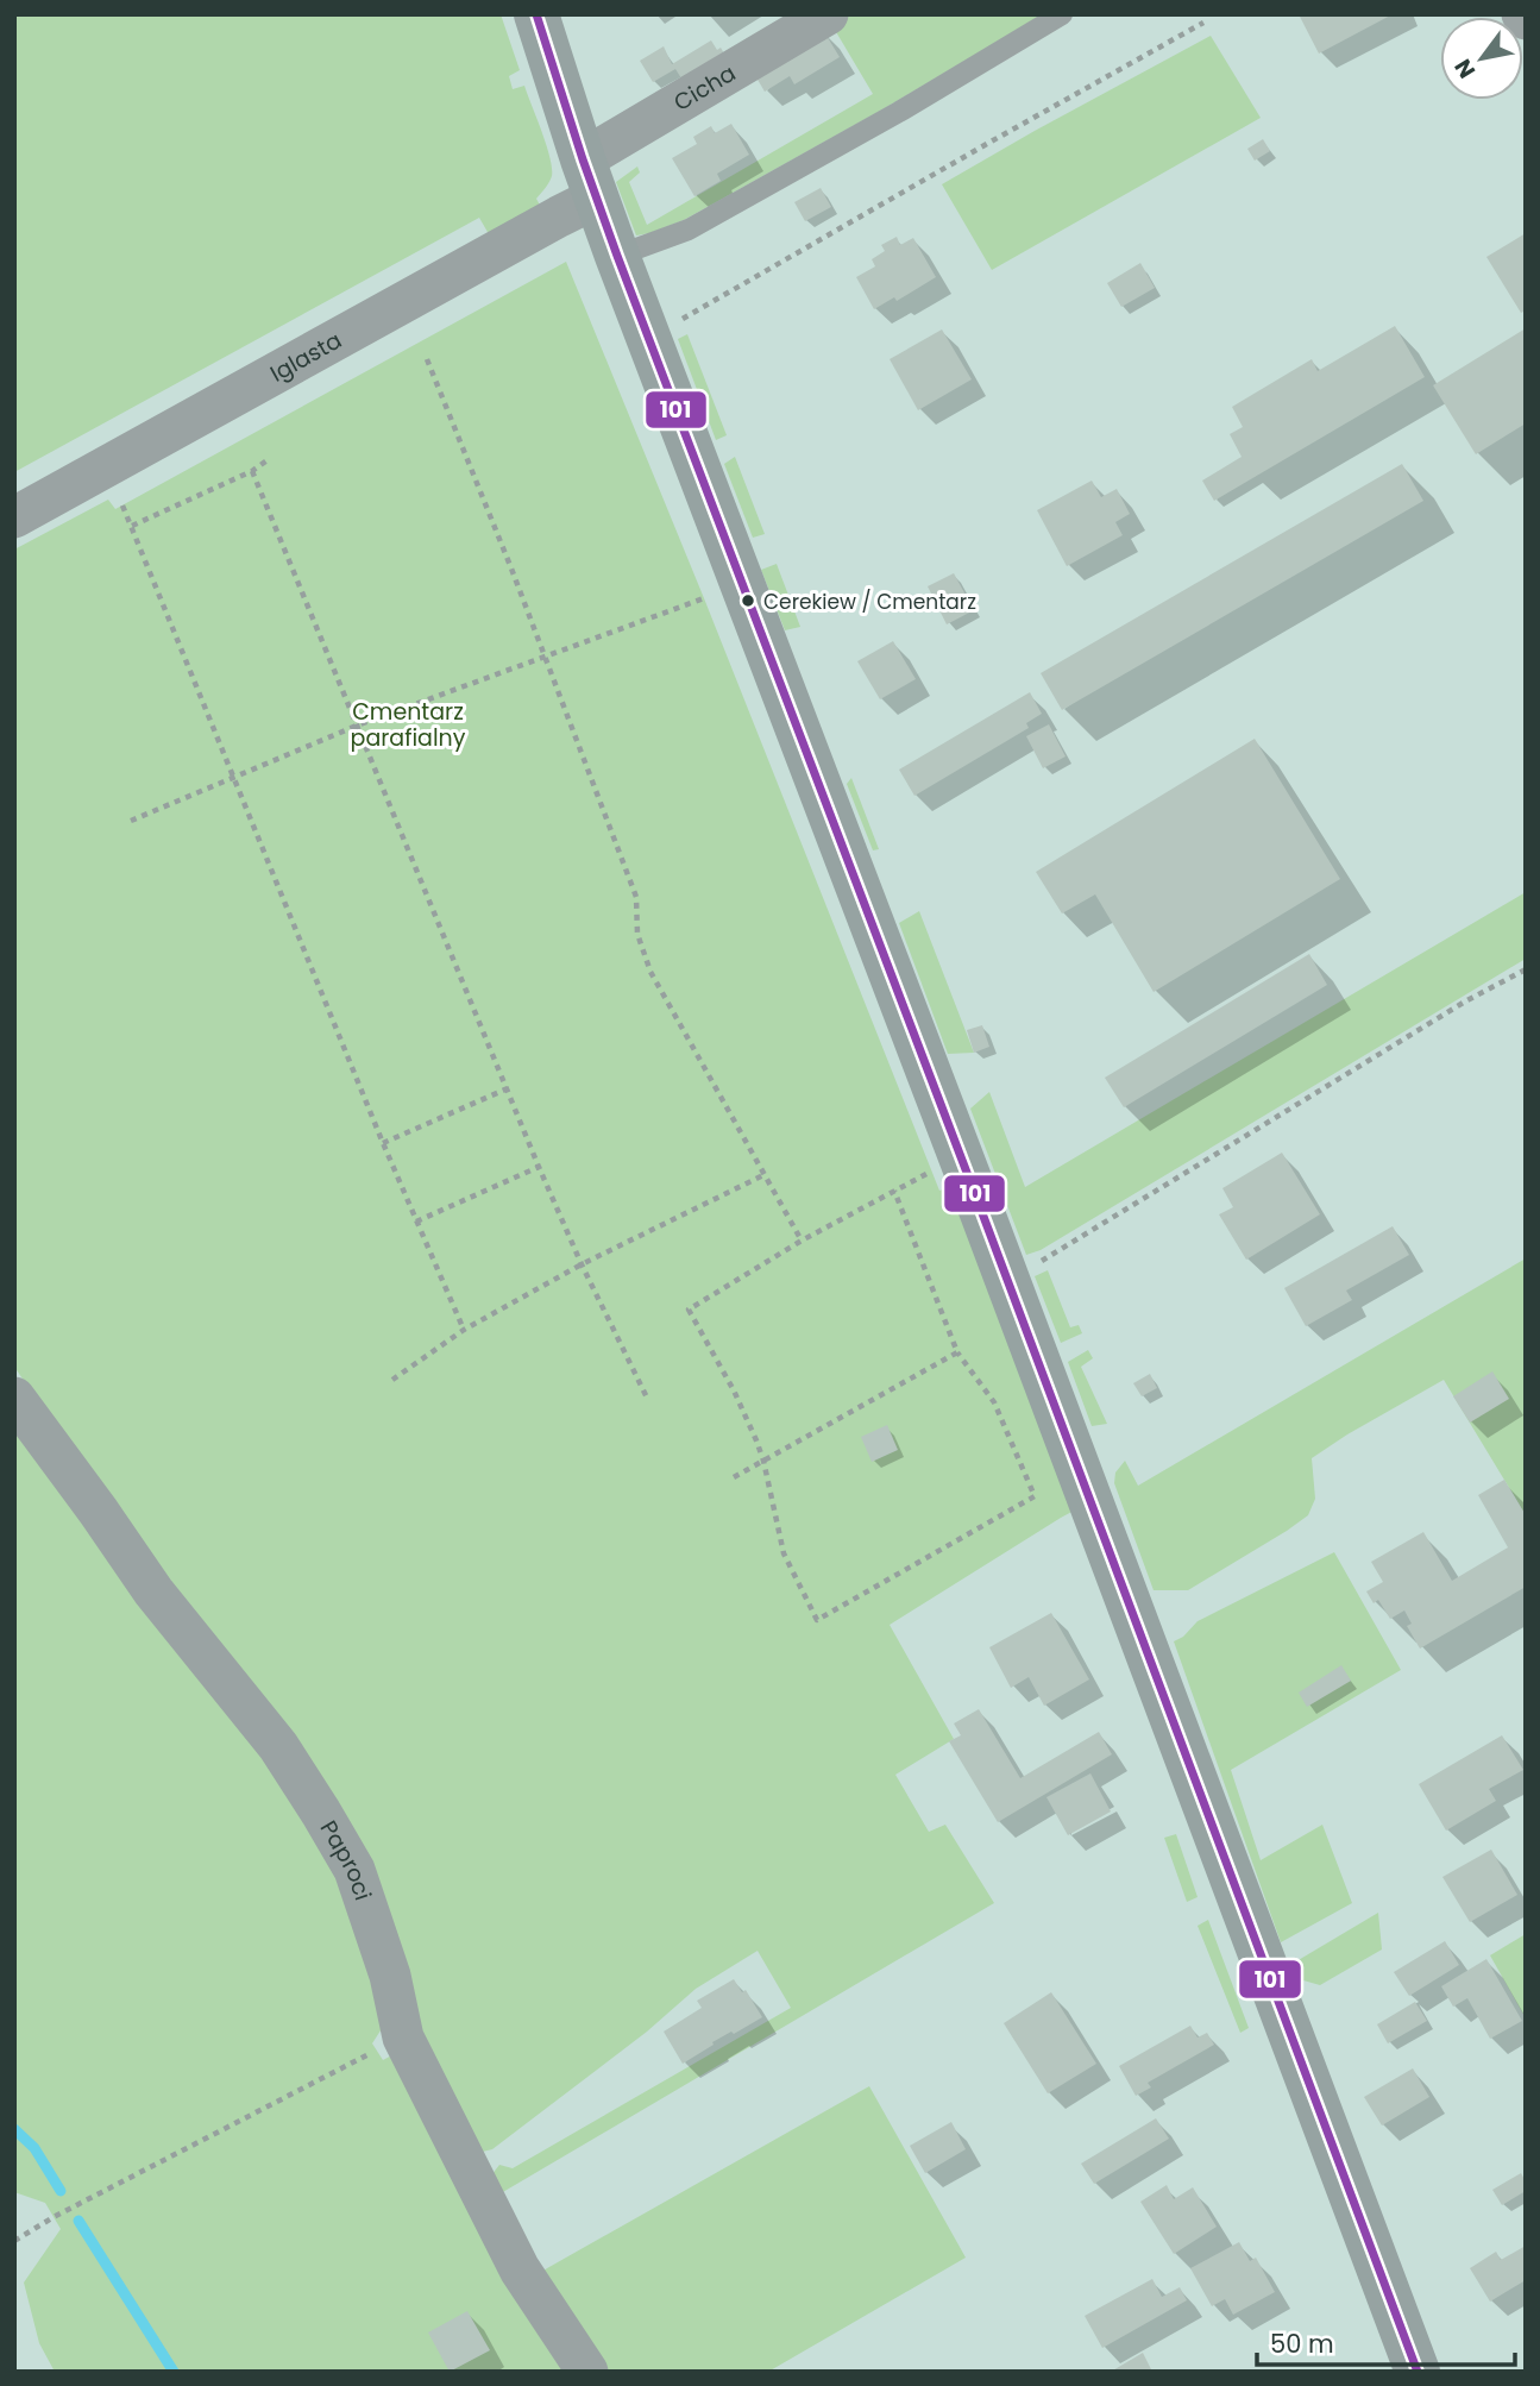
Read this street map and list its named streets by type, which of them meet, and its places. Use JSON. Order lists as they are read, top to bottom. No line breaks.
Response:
{"streets":{"street":["Cicha","Iglasta","Paproci"]},"crossings":[["Cicha","Iglasta"]],"parks":["Cmentarz parafialny"],"places":["Cerekiew / Cmentarz"],"lines":["transit line 101"],"scale_bar":"50 m","north":"bottom left"}
